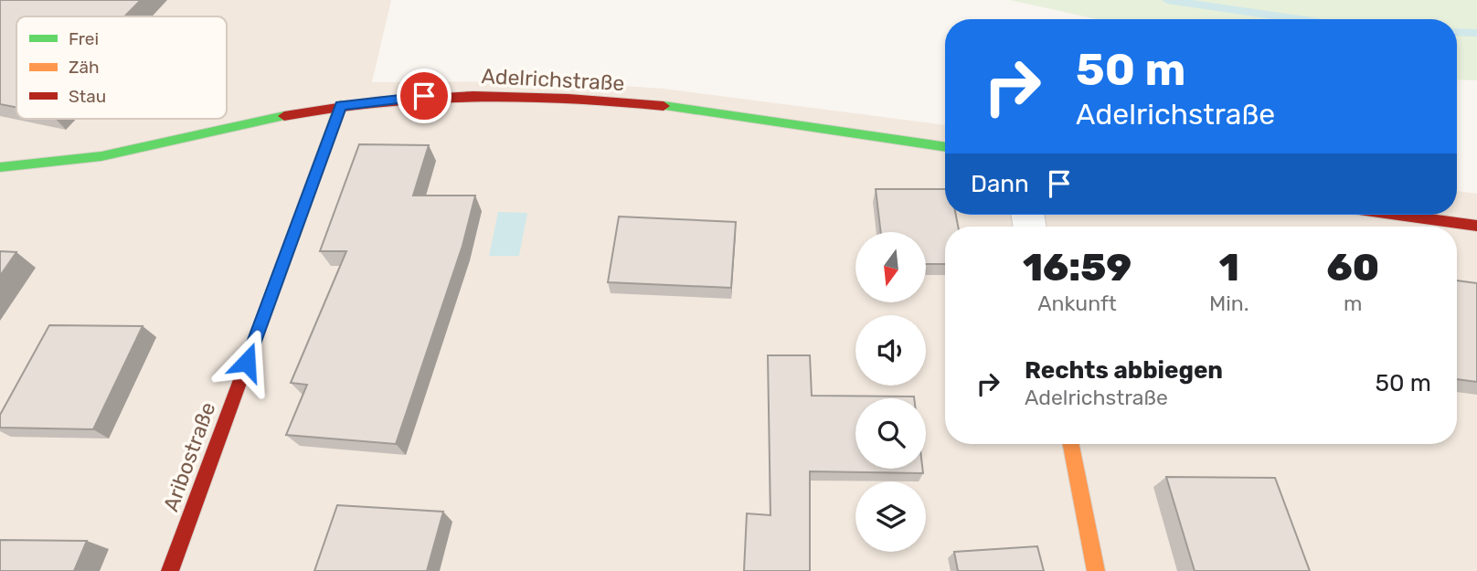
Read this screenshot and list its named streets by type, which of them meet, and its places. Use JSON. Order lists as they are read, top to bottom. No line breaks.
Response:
{"streets":{"street":["Adelrichstraße","Aribostraße"]},"crossings":[["Adelrichstraße","Aribostraße"]],"legend":["Frei","Zäh","Stau"],"north":"bottom","page":{"turn":["50 m","Adelrichstraße"],"then":"Dann","eta":["16:59","Ankunft","1","Min.","60","m"],"list":[{"name":"Rechts abbiegen","note":"Adelrichstraße","value":"50 m"}]}}
